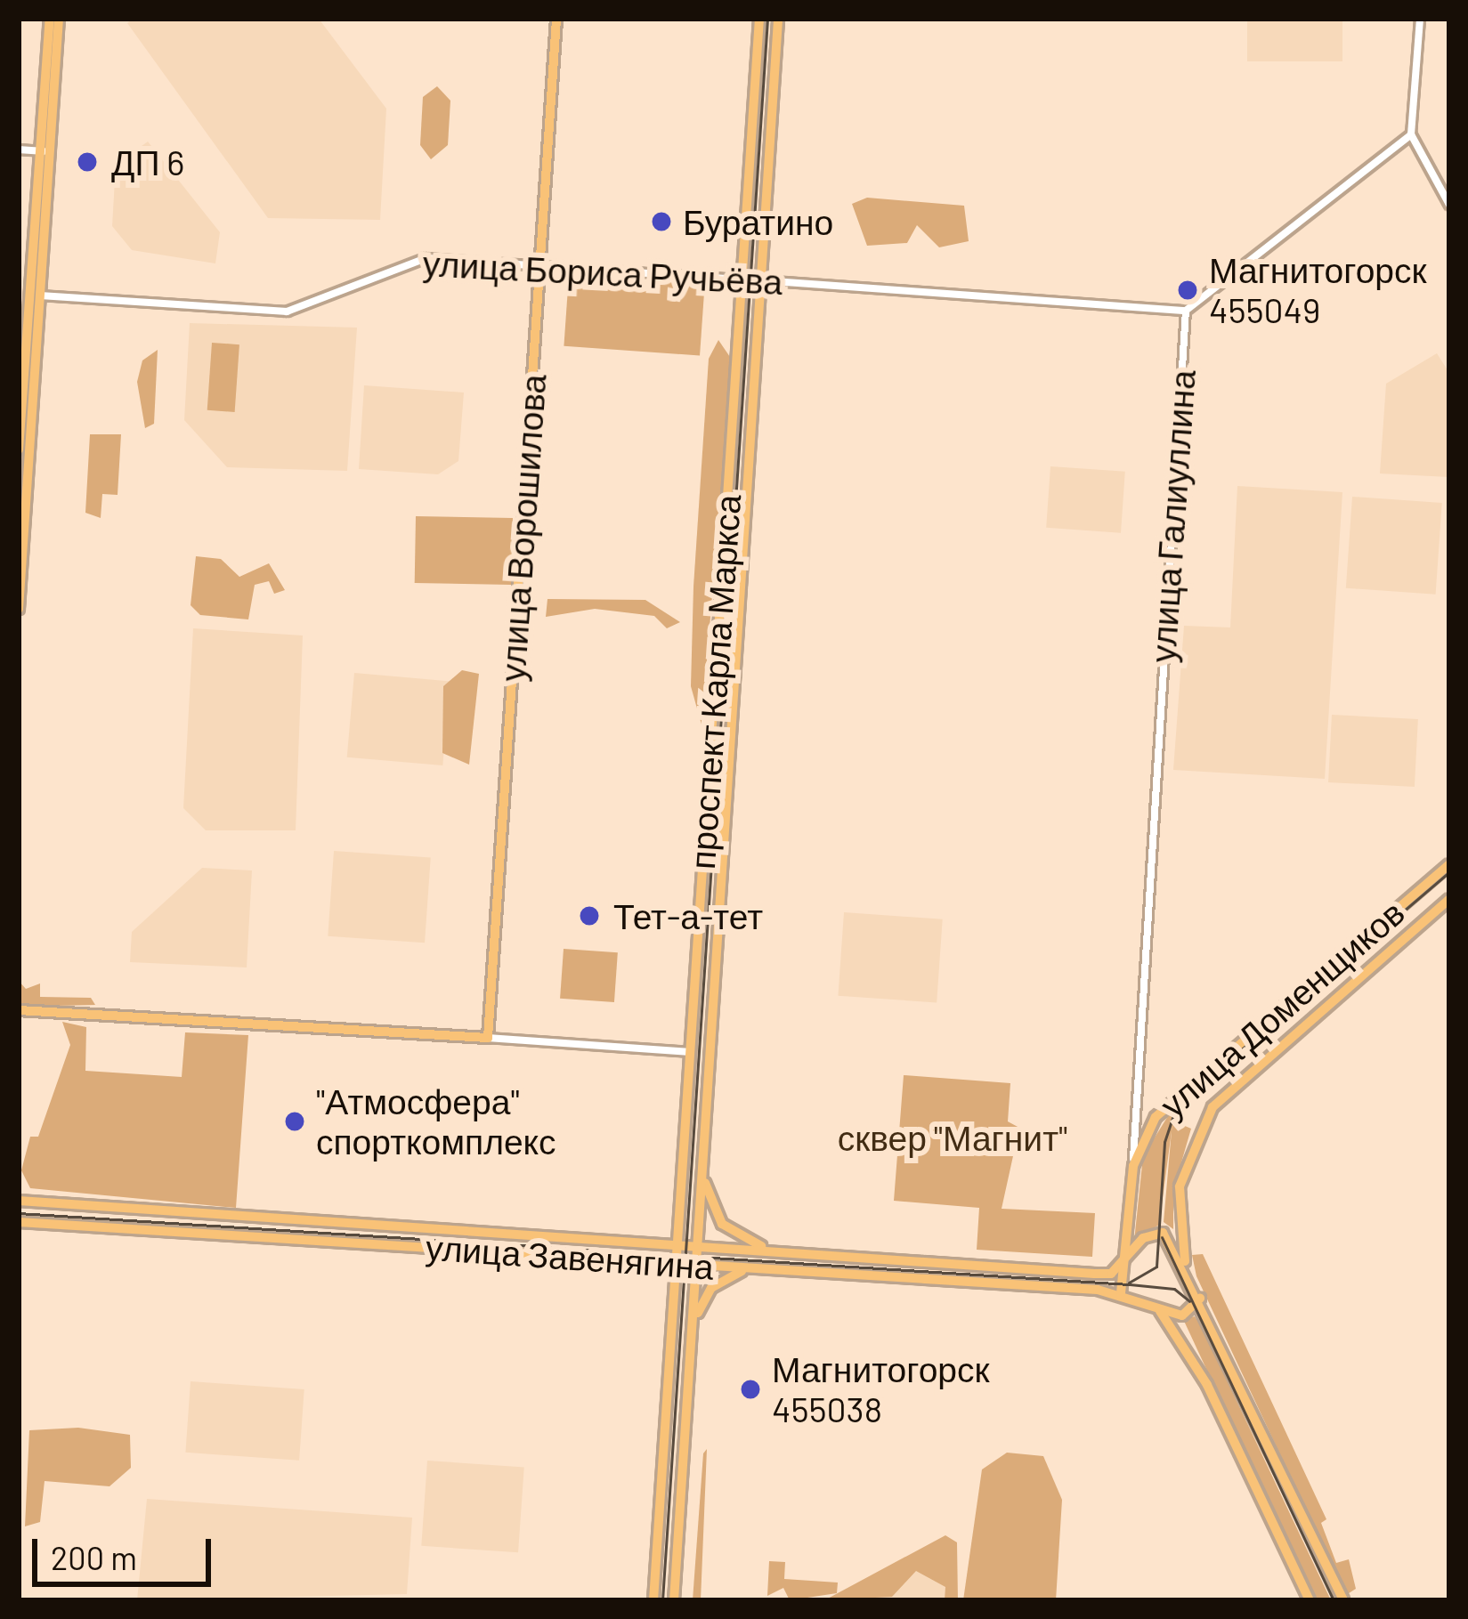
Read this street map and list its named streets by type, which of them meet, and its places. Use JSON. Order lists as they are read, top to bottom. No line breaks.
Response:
{"streets":{"main road":["улица Бориса Ручьёва","улица Галиуллина","улица Ворошилова","проспект Карла Маркса","улица Доменщиков","улица Завенягина"]},"crossings":[["улица Бориса Ручьёва","улица Галиуллина"],["улица Бориса Ручьёва","улица Ворошилова"],["улица Бориса Ручьёва","проспект Карла Маркса"],["улица Галиуллина","улица Доменщиков"],["улица Галиуллина","улица Завенягина"],["проспект Карла Маркса","улица Завенягина"]],"parks":["сквер \"Магнит\""],"places":["ДП 6","Буратино","Магнитогорск 455049","Тет-а-тет","\"Атмосфера\" спорткомплекс","Магнитогорск 455038"],"scale_bar":"200 m"}
